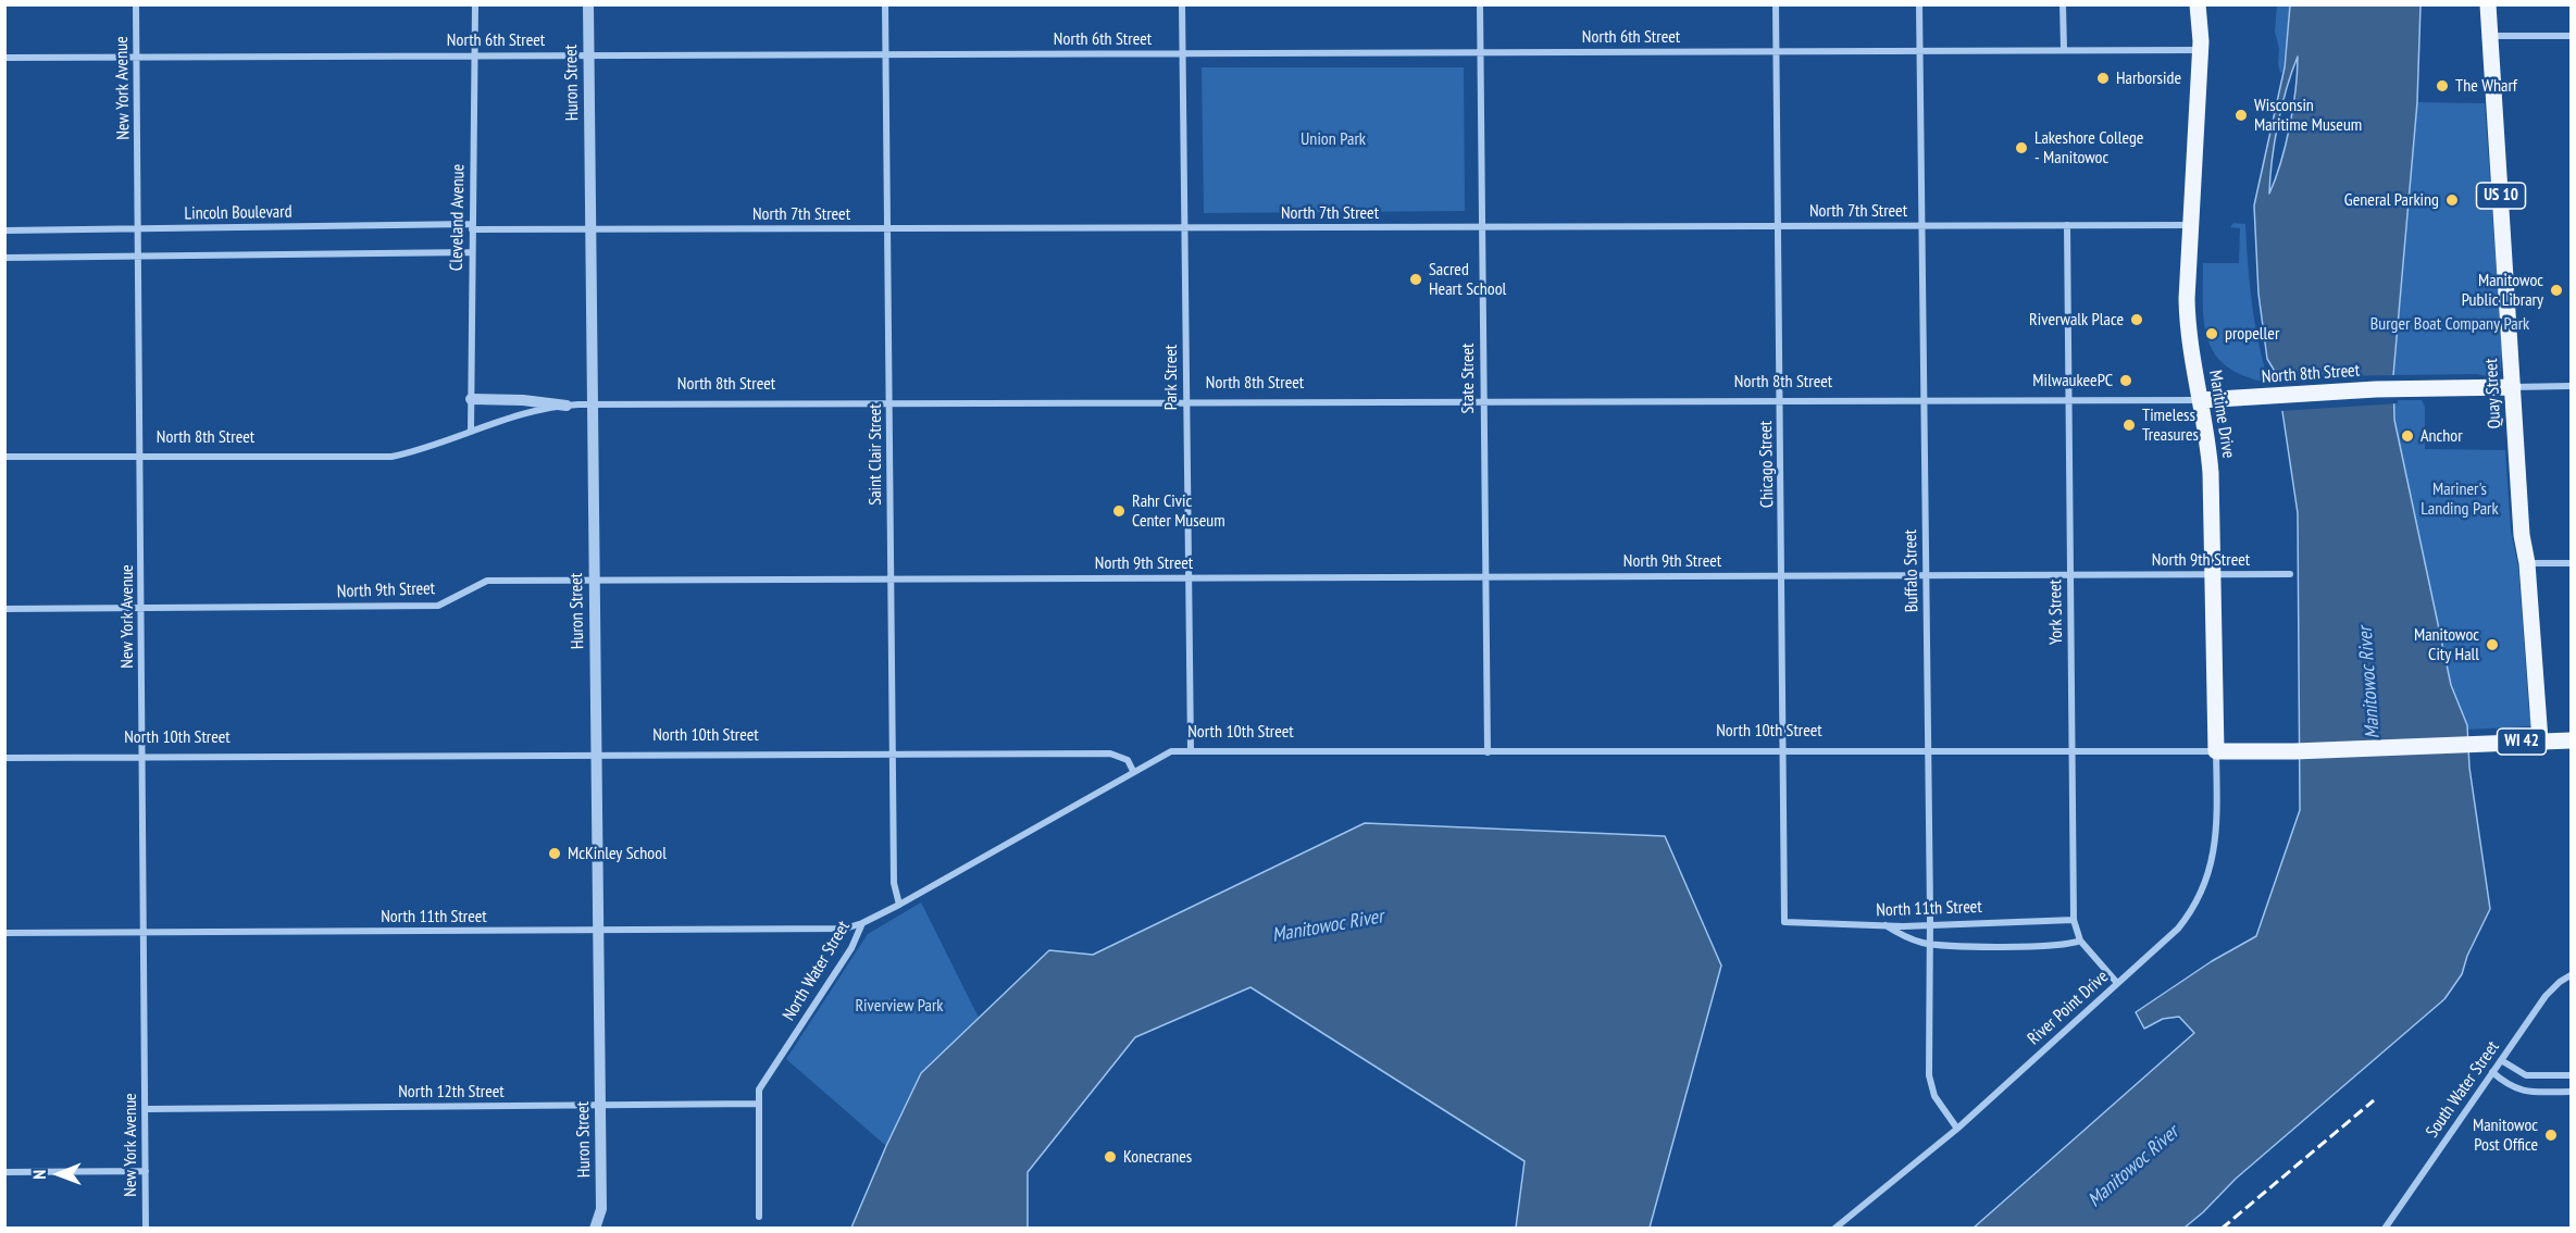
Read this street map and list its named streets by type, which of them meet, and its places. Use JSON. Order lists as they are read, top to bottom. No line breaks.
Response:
{"streets":{"main road":["US 10","North 8th Street","Quay Street","Maritime Drive","North 10th Street","WI 42"],"street":["North 6th Street","Huron Street","New York Avenue","North 7th Street","Lincoln Boulevard","Cleveland Avenue","Park Street","State Street","Saint Clair Street","Chicago Street","North 9th Street","Buffalo Street","York Street","North 11th Street","North Water Street","River Point Drive","South Water Street","North 12th Street"]},"crossings":[["North 6th Street","Huron Street"],["North 6th Street","New York Avenue"],["North 6th Street","Cleveland Avenue"],["North 6th Street","Park Street"],["North 6th Street","State Street"],["North 6th Street","Maritime Drive"],["North 6th Street","Saint Clair Street"],["North 6th Street","Chicago Street"],["North 6th Street","Buffalo Street"],["Huron Street","North 7th Street"],["Huron Street","North 8th Street"],["Huron Street","North 9th Street"],["Huron Street","North 10th Street"],["Huron Street","North 11th Street"],["Huron Street","North 12th Street"],["New York Avenue","Lincoln Boulevard"],["New York Avenue","North 8th Street"],["New York Avenue","North 9th Street"],["New York Avenue","North 10th Street"],["New York Avenue","North 11th Street"],["New York Avenue","North 12th Street"],["North 7th Street","Lincoln Boulevard"],["North 7th Street","Cleveland Avenue"],["North 7th Street","Park Street"],["North 7th Street","State Street"],["North 7th Street","Maritime Drive"],["North 7th Street","Saint Clair Street"],["North 7th Street","Chicago Street"],["North 7th Street","Buffalo Street"],["North 7th Street","York Street"],["Lincoln Boulevard","Cleveland Avenue"],["Cleveland Avenue","North 8th Street"],["North 8th Street","Park Street"],["North 8th Street","State Street"],["North 8th Street","Quay Street"],["North 8th Street","Maritime Drive"],["North 8th Street","Saint Clair Street"],["North 8th Street","Chicago Street"],["North 8th Street","Buffalo Street"],["North 8th Street","York Street"],["Park Street","North 9th Street"],["Park Street","North 10th Street"],["State Street","North 9th Street"],["State Street","North 10th Street"],["Quay Street","North 10th Street"],["Quay Street","WI 42"],["Maritime Drive","North 9th Street"],["Maritime Drive","North 10th Street"],["Maritime Drive","River Point Drive"],["Saint Clair Street","North 9th Street"],["Saint Clair Street","North 10th Street"],["Saint Clair Street","North Water Street"],["Chicago Street","North 9th Street"],["Chicago Street","North 10th Street"],["Chicago Street","North 11th Street"],["North 9th Street","Buffalo Street"],["North 9th Street","York Street"],["Buffalo Street","North 10th Street"],["Buffalo Street","North 11th Street"],["Buffalo Street","River Point Drive"],["York Street","North 10th Street"],["York Street","North 11th Street"],["York Street","River Point Drive"],["North 10th Street","WI 42"],["North 10th Street","North Water Street"],["North 10th Street","River Point Drive"],["North 11th Street","North Water Street"],["North Water Street","North 12th Street"]],"water":["Manitowoc River"],"parks":["Union Park","Burger Boat Company Park","Mariner's Landing Park","Riverview Park"],"places":["Harborside","The Wharf","Wisconsin Maritime Museum","Lakeshore College - Manitowoc","General Parking","Sacred Heart School","Manitowoc Public Library","Riverwalk Place","propeller","MilwaukeePC","Timeless Treasures","Anchor","Rahr Civic Center Museum","Manitowoc City Hall","McKinley School","Manitowoc Post Office","Konecranes"],"north":"left"}
